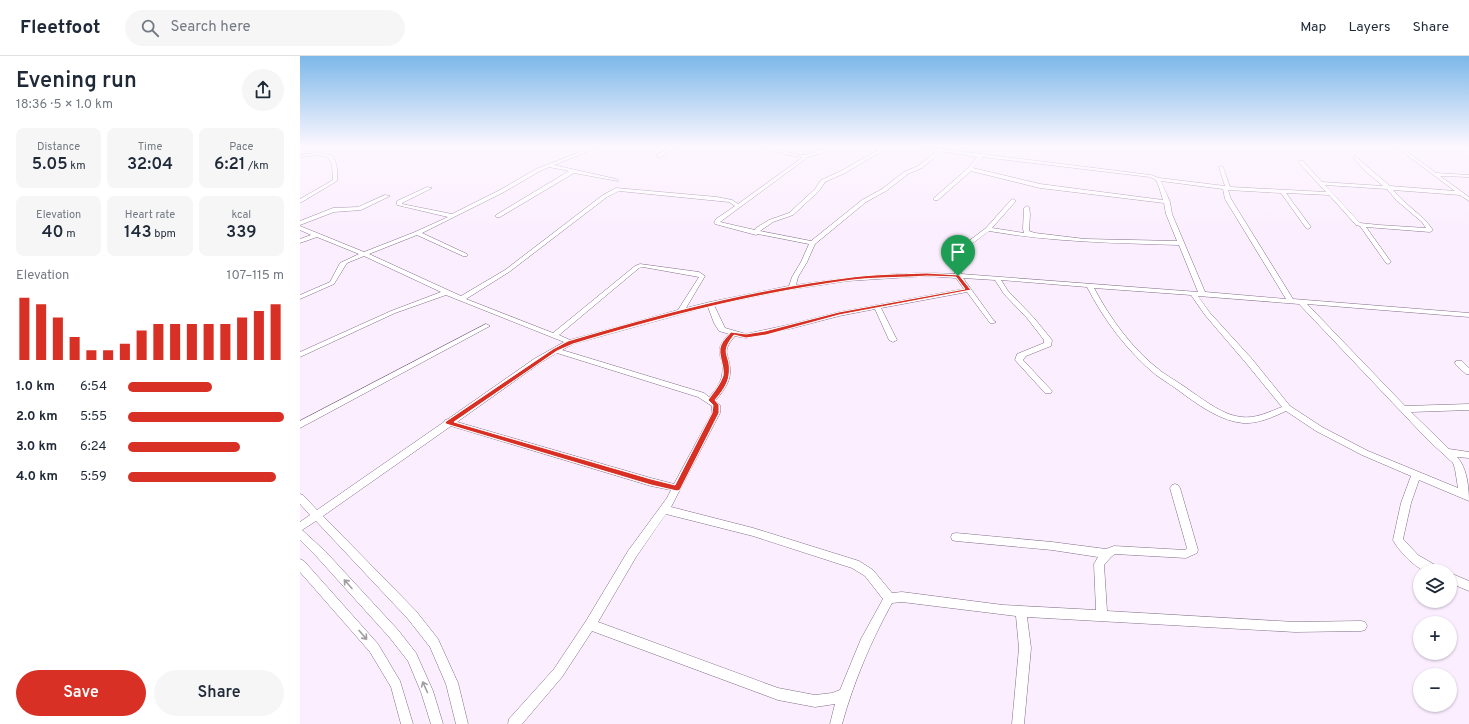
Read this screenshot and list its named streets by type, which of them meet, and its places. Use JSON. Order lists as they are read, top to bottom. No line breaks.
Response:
{"page":{"header":"Fleetfoot","search":"Search here","nav":["Map","Layers","Share"],"heading":["Evening run","18:36 · 5 × 1.0 km"],"stats":[["Distance","5.05 km"],["Time","32:04"],["Pace","6:21 /km"],["Elevation","40 m"],["Heart rate","143 bpm"],["kcal","339"]],"chart":["Elevation","107–115 m"],"list":[{"name":"1.0 km","note":"6:54"},{"name":"2.0 km","note":"5:55"},{"name":"3.0 km","note":"6:24"},{"name":"4.0 km","note":"5:59"}],"map_buttons":["+","−"],"buttons":["Save","Share"]}}
